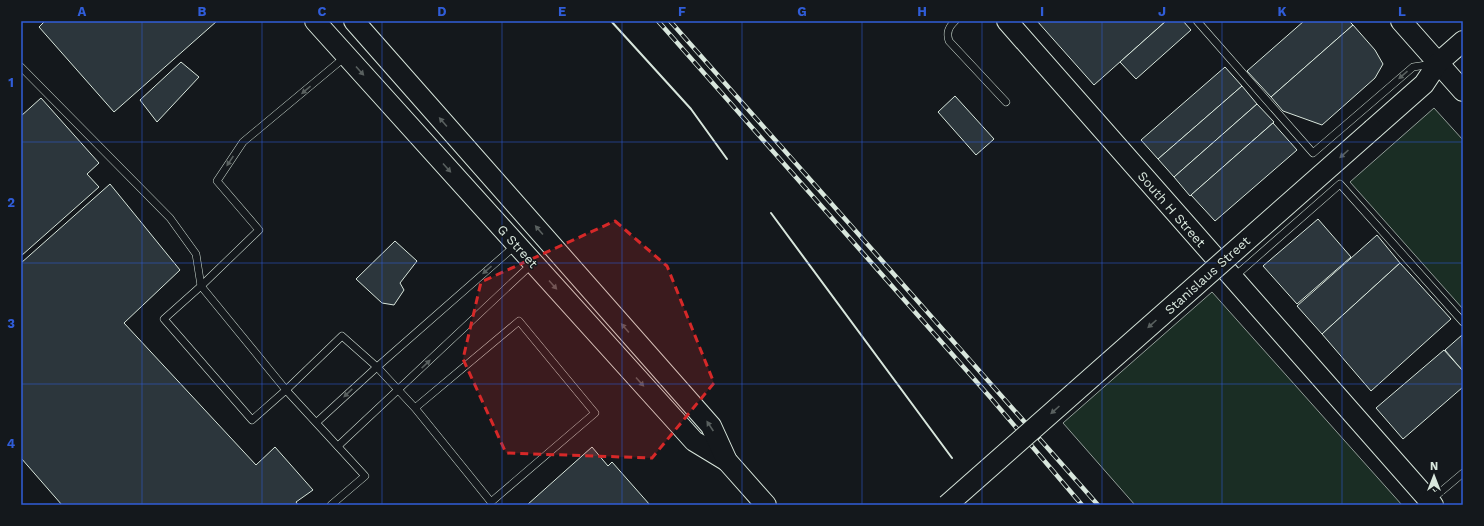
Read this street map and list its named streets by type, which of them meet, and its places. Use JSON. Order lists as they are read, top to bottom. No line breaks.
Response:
{"streets":{"street":["South H Street","G Street","Stanislaus Street"]},"one_way":["Stanislaus Street"],"north":"top","grid":{"columns":["A","B","C","D","E","F","G","H","I","J","K","L"],"rows":["1","2","3","4"]}}
